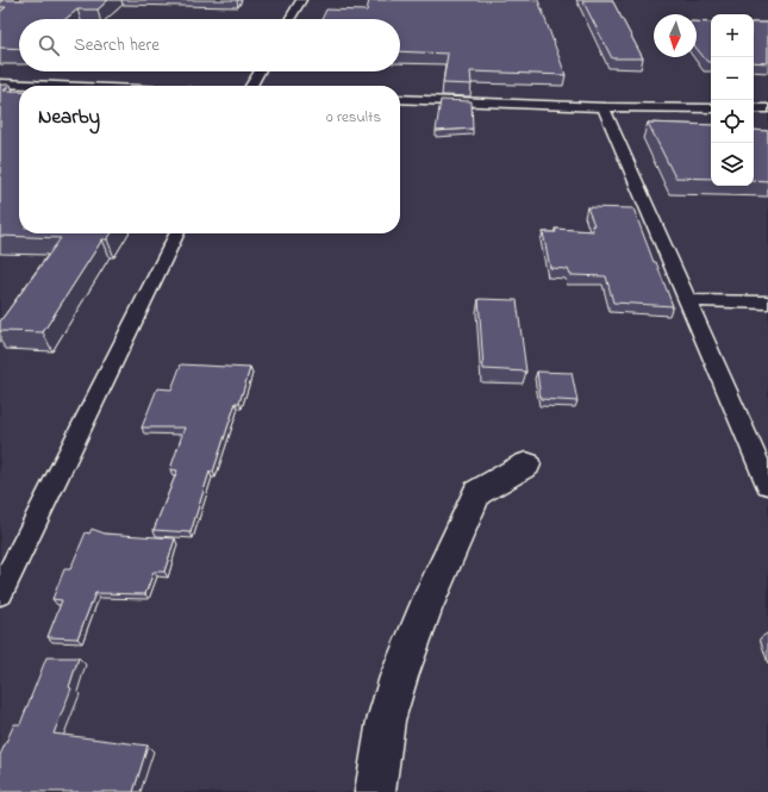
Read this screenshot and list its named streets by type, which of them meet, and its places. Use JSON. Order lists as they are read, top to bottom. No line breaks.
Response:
{"north":"bottom","page":{"map_buttons":["+","−"],"search":"Search here","heading":["Nearby","0 results"]}}
